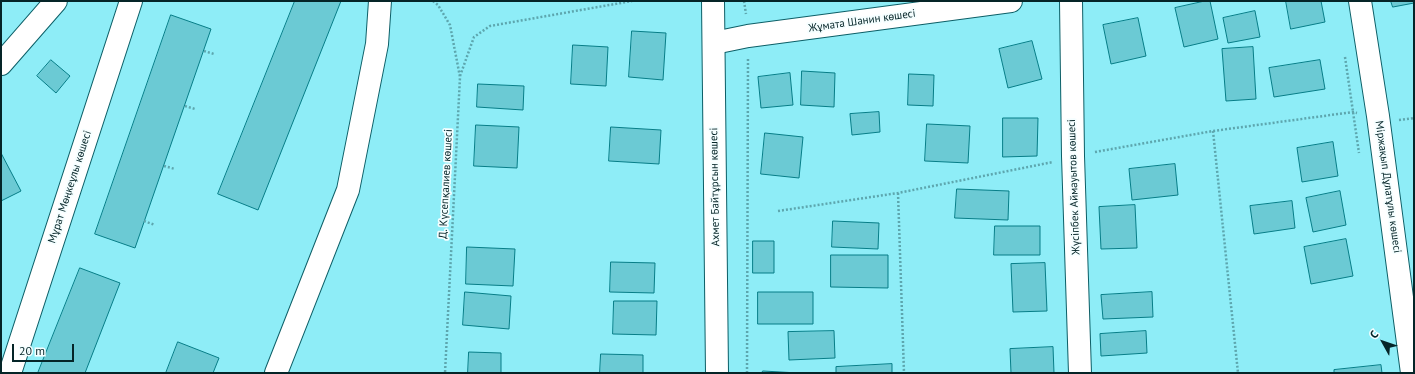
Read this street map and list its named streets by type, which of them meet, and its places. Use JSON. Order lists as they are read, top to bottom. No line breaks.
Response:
{"streets":{"street":["Жұмата Шанин көшесі","Мұрат Мөңкеұлы көшесі","Ахмет Байтұрсын көшесі","Жүсіпбек Аймауытов көшесі","Міржақып Дұлатұлы көшесі"],"path":["Д. Күсепқалиев көшесі"]},"crossings":[["Жұмата Шанин көшесі","Ахмет Байтұрсын көшесі"]],"scale_bar":"20 m","north":"top left"}
